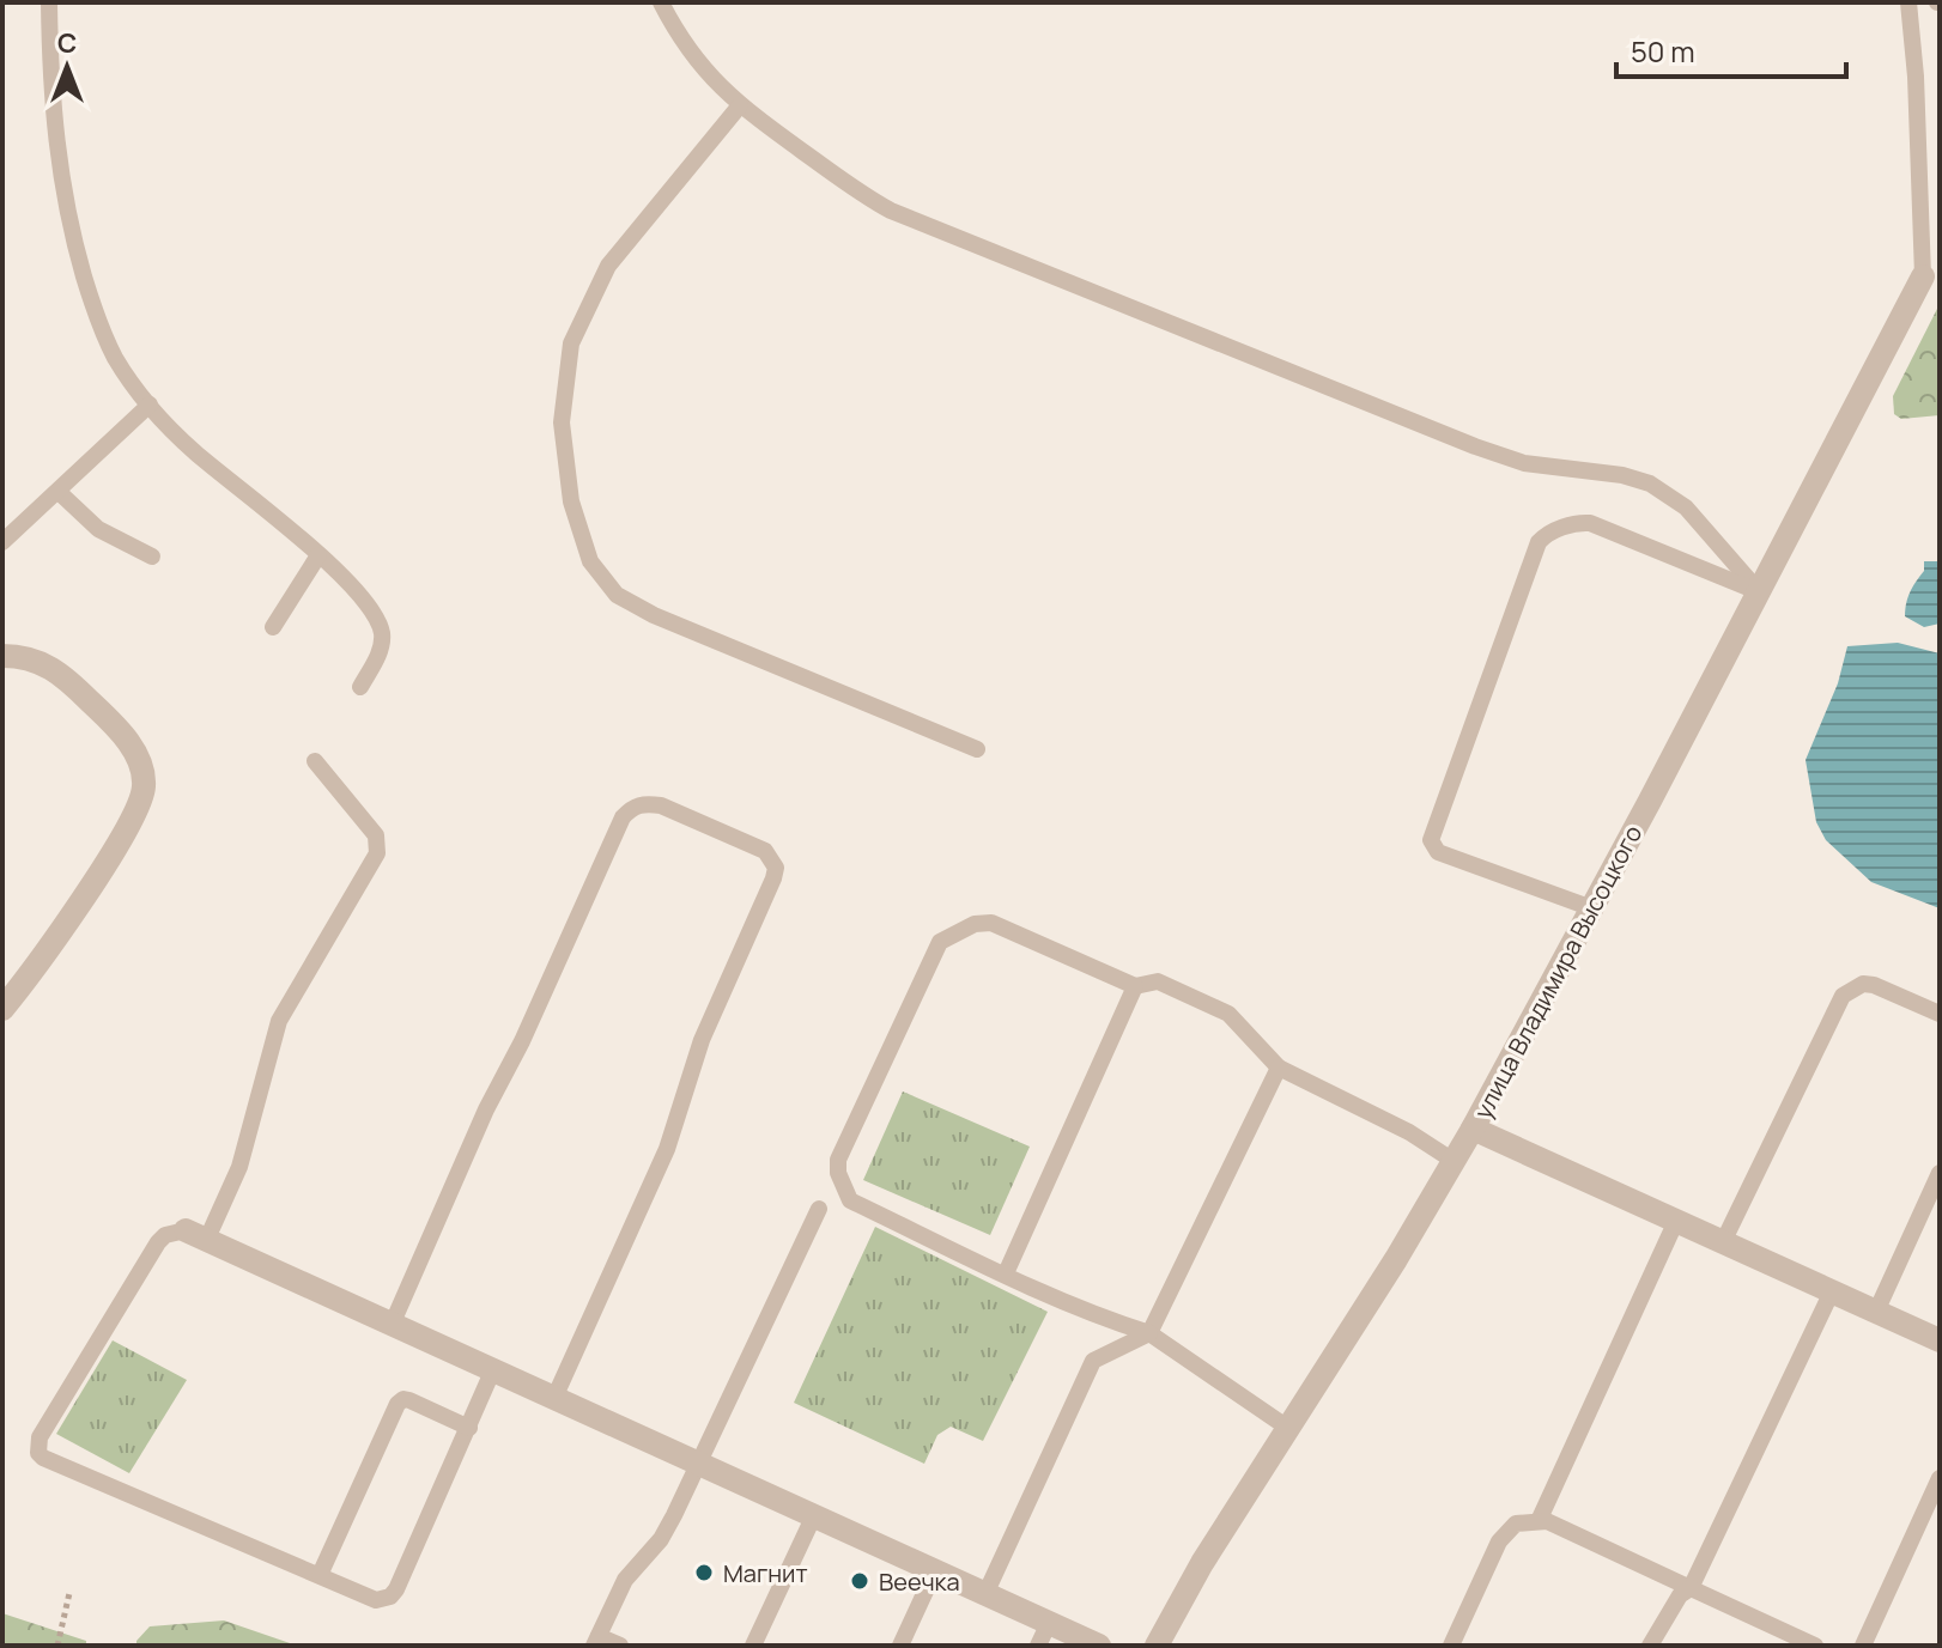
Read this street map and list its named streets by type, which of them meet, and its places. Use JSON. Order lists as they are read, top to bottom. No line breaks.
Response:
{"streets":{"street":["улица Владимира Высоцкого"]},"places":["Магнит","Веечка"],"scale_bar":"50 m","north":"top"}
